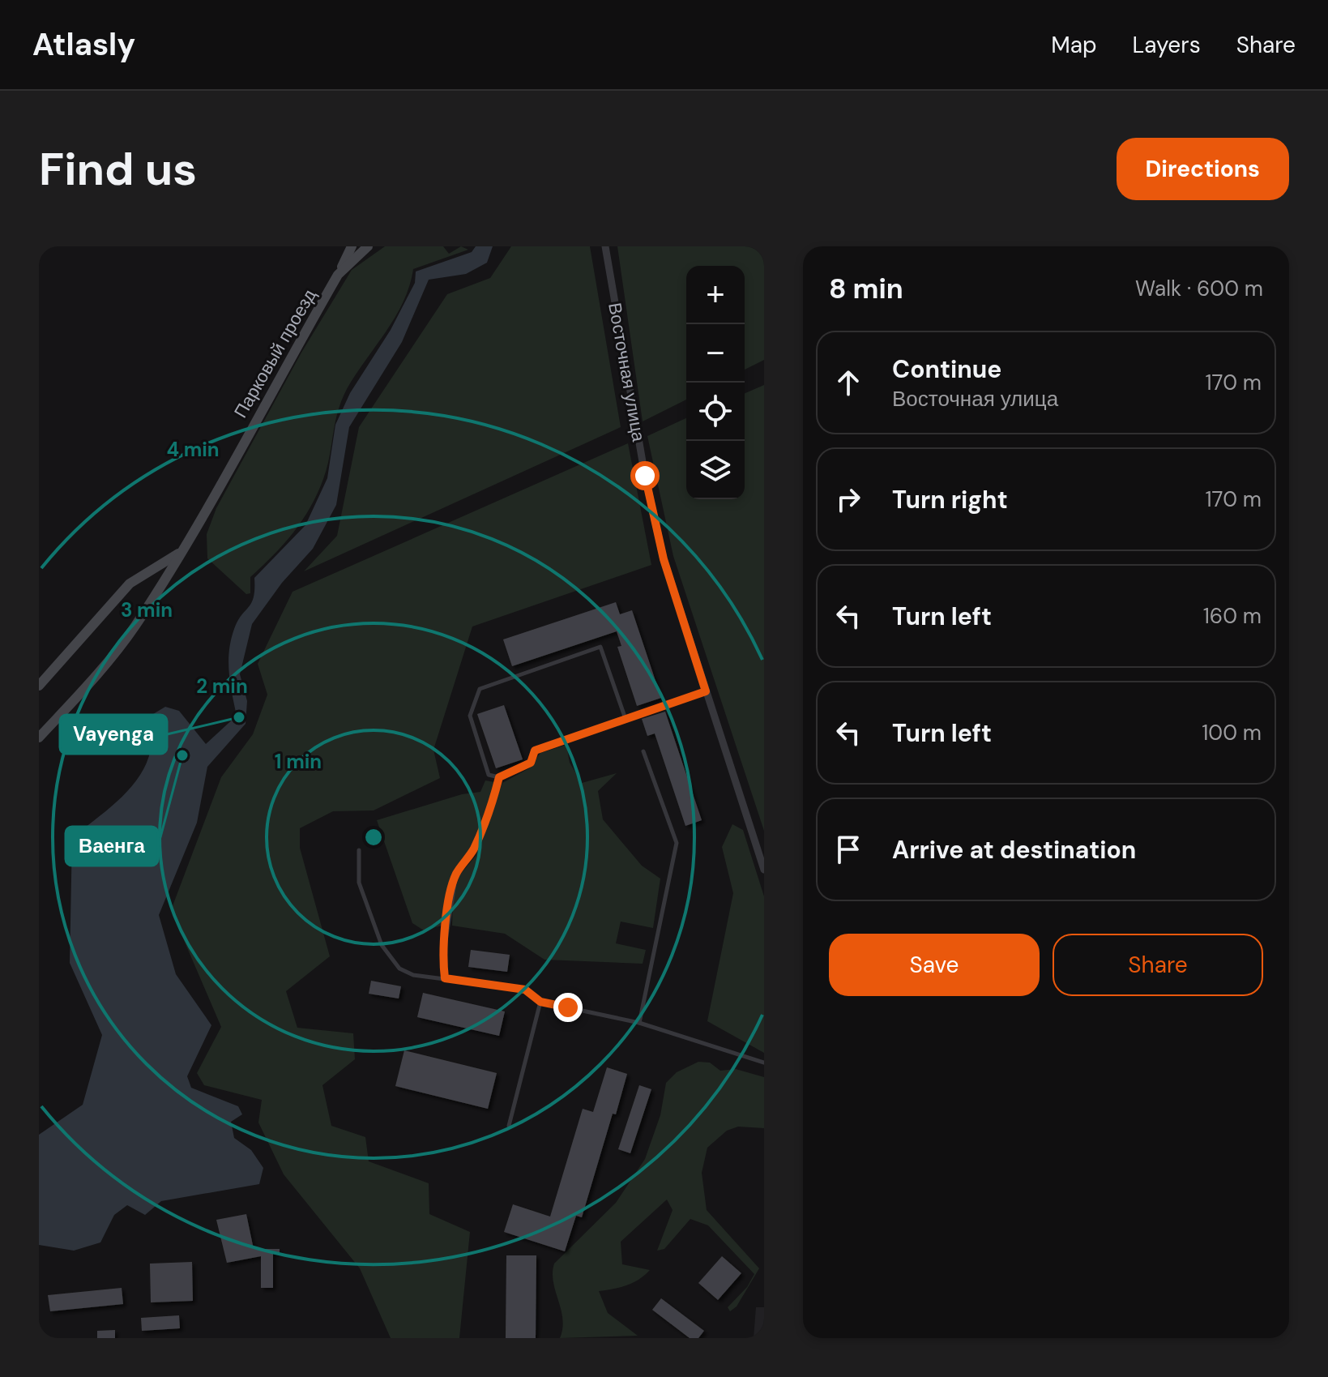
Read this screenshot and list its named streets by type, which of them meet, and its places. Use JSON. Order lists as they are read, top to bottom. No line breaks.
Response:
{"streets":{"main road":["Парковый проезд"],"street":["Восточная улица"]},"places":["Vayenga","Ваенга"],"page":{"header":"Atlasly","nav":["Map","Layers","Share"],"buttons":["Directions",["Save","Share"]],"title":"Find us","heading":["8 min","Walk · 600 m"],"map_buttons":["+","−"],"list":[["Continue","Восточная улица","170 m"],["Turn right","170 m"],["Turn left","160 m"],["Turn left","100 m"],"Arrive at destination"]},"rings":["4 min","3 min","2 min","1 min"]}
